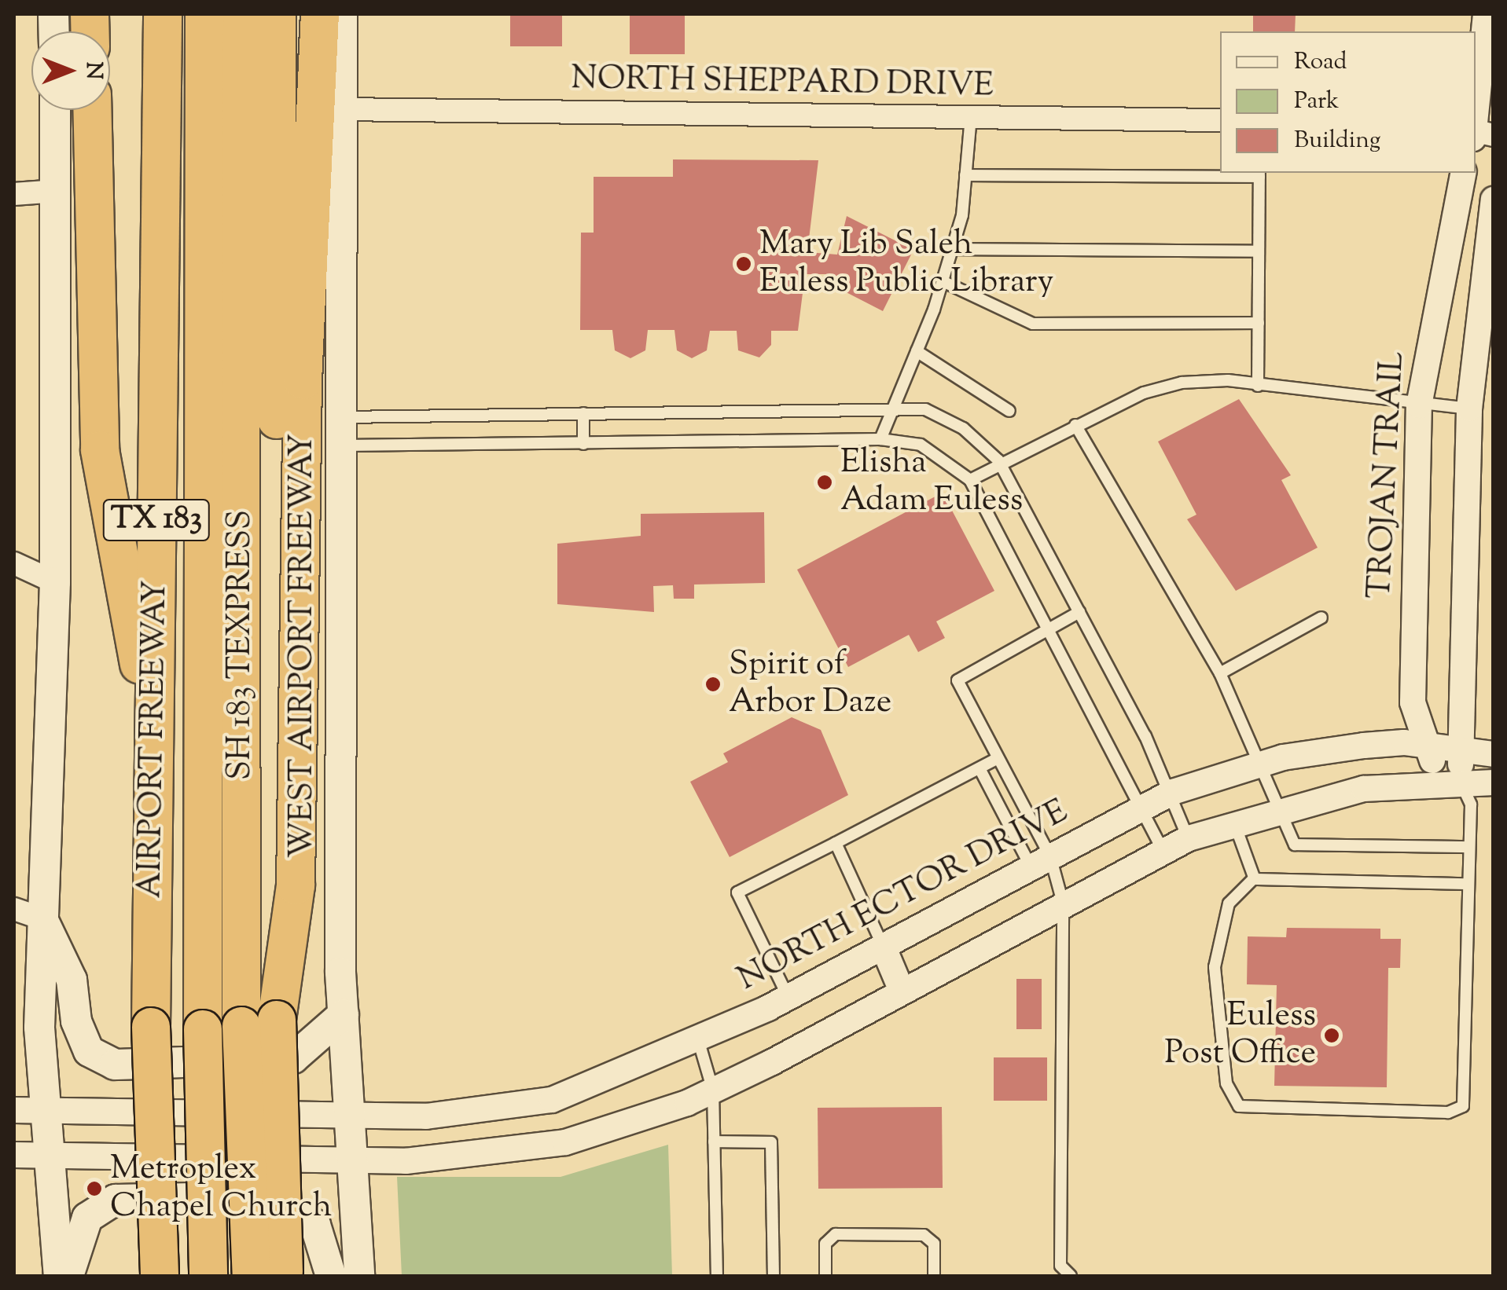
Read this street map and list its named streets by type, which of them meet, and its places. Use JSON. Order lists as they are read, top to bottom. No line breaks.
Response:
{"streets":{"highway":["TX 183","SH 183 TEXPRESS","AIRPORT FREEWAY"],"main road":["WEST AIRPORT FREEWAY"],"street":["NORTH SHEPPARD DRIVE","TROJAN TRAIL","NORTH ECTOR DRIVE"]},"crossings":[["NORTH SHEPPARD DRIVE","WEST AIRPORT FREEWAY"],["TROJAN TRAIL","NORTH ECTOR DRIVE"],["WEST AIRPORT FREEWAY","NORTH ECTOR DRIVE"]],"places":["Mary Lib Saleh Euless Public Library","Elisha Adam Euless","Spirit of Arbor Daze","Euless Post Office","Metroplex Chapel Church"],"legend":["Road","Park","Building"],"north":"right"}
